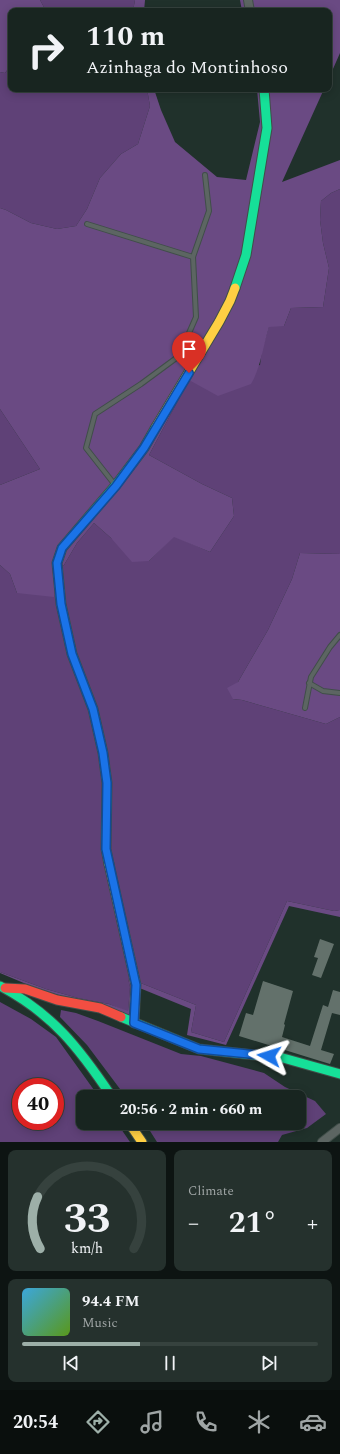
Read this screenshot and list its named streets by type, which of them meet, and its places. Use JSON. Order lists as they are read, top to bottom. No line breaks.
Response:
{"page":{"turn":["110 m","Azinhaga do Montinhoso"],"limit":"40","trip":"20:56 · 2 min · 660 m","tile":"Climate","heat":["−","21°","+"],"song":["94.4 FM","Music"],"tabs":"20:54","gauge":["33","km/h"]}}
